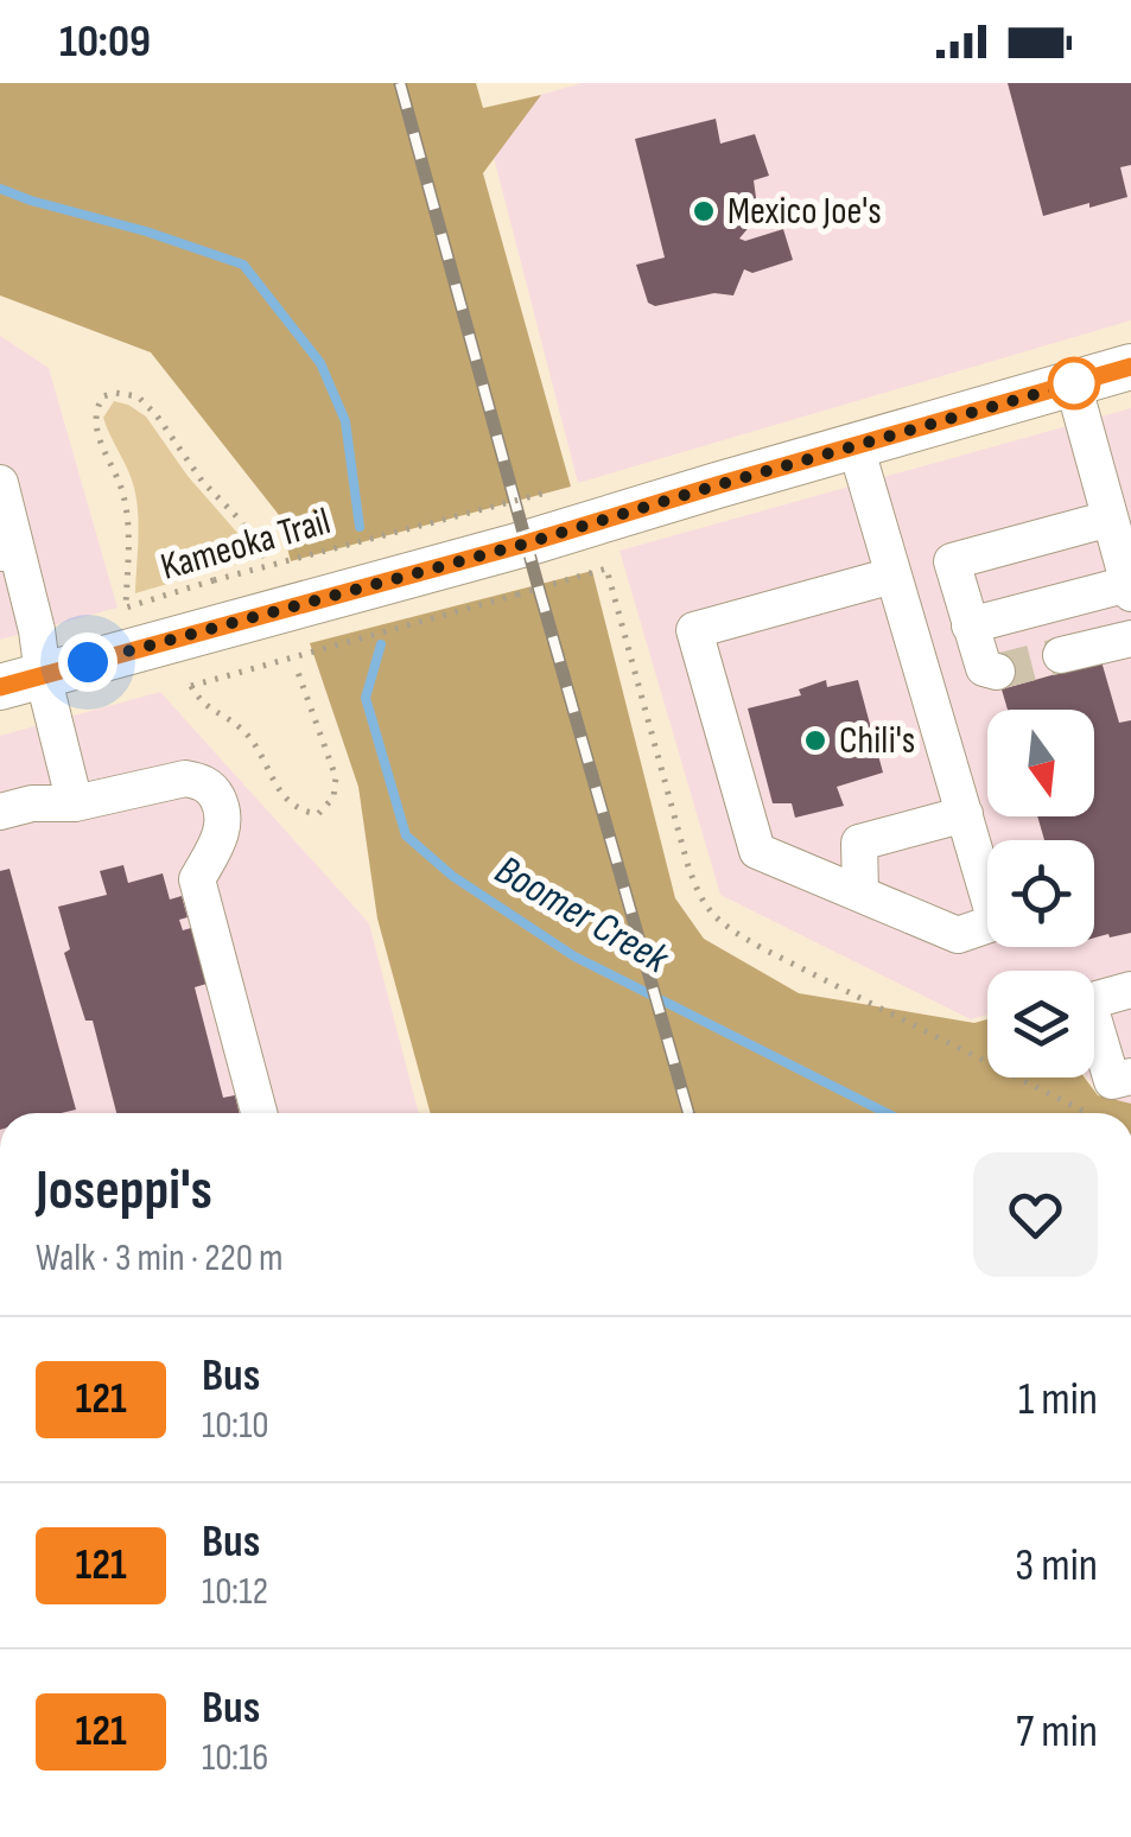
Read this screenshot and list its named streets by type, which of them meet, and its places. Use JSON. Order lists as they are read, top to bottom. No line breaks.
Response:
{"streets":{"path":["Kameoka Trail"]},"water":["Boomer Creek"],"places":["Mexico Joe's","Chili's"],"lines":["bus line 121"],"north":"bottom","page":{"status":"10:09","heading":["Joseppi's","Walk · 3 min · 220 m"],"list":[{"mark":"121","name":"Bus","note":"10:10","value":"1 min"},{"mark":"121","name":"Bus","note":"10:12","value":"3 min"},{"mark":"121","name":"Bus","note":"10:16","value":"7 min"}]}}
